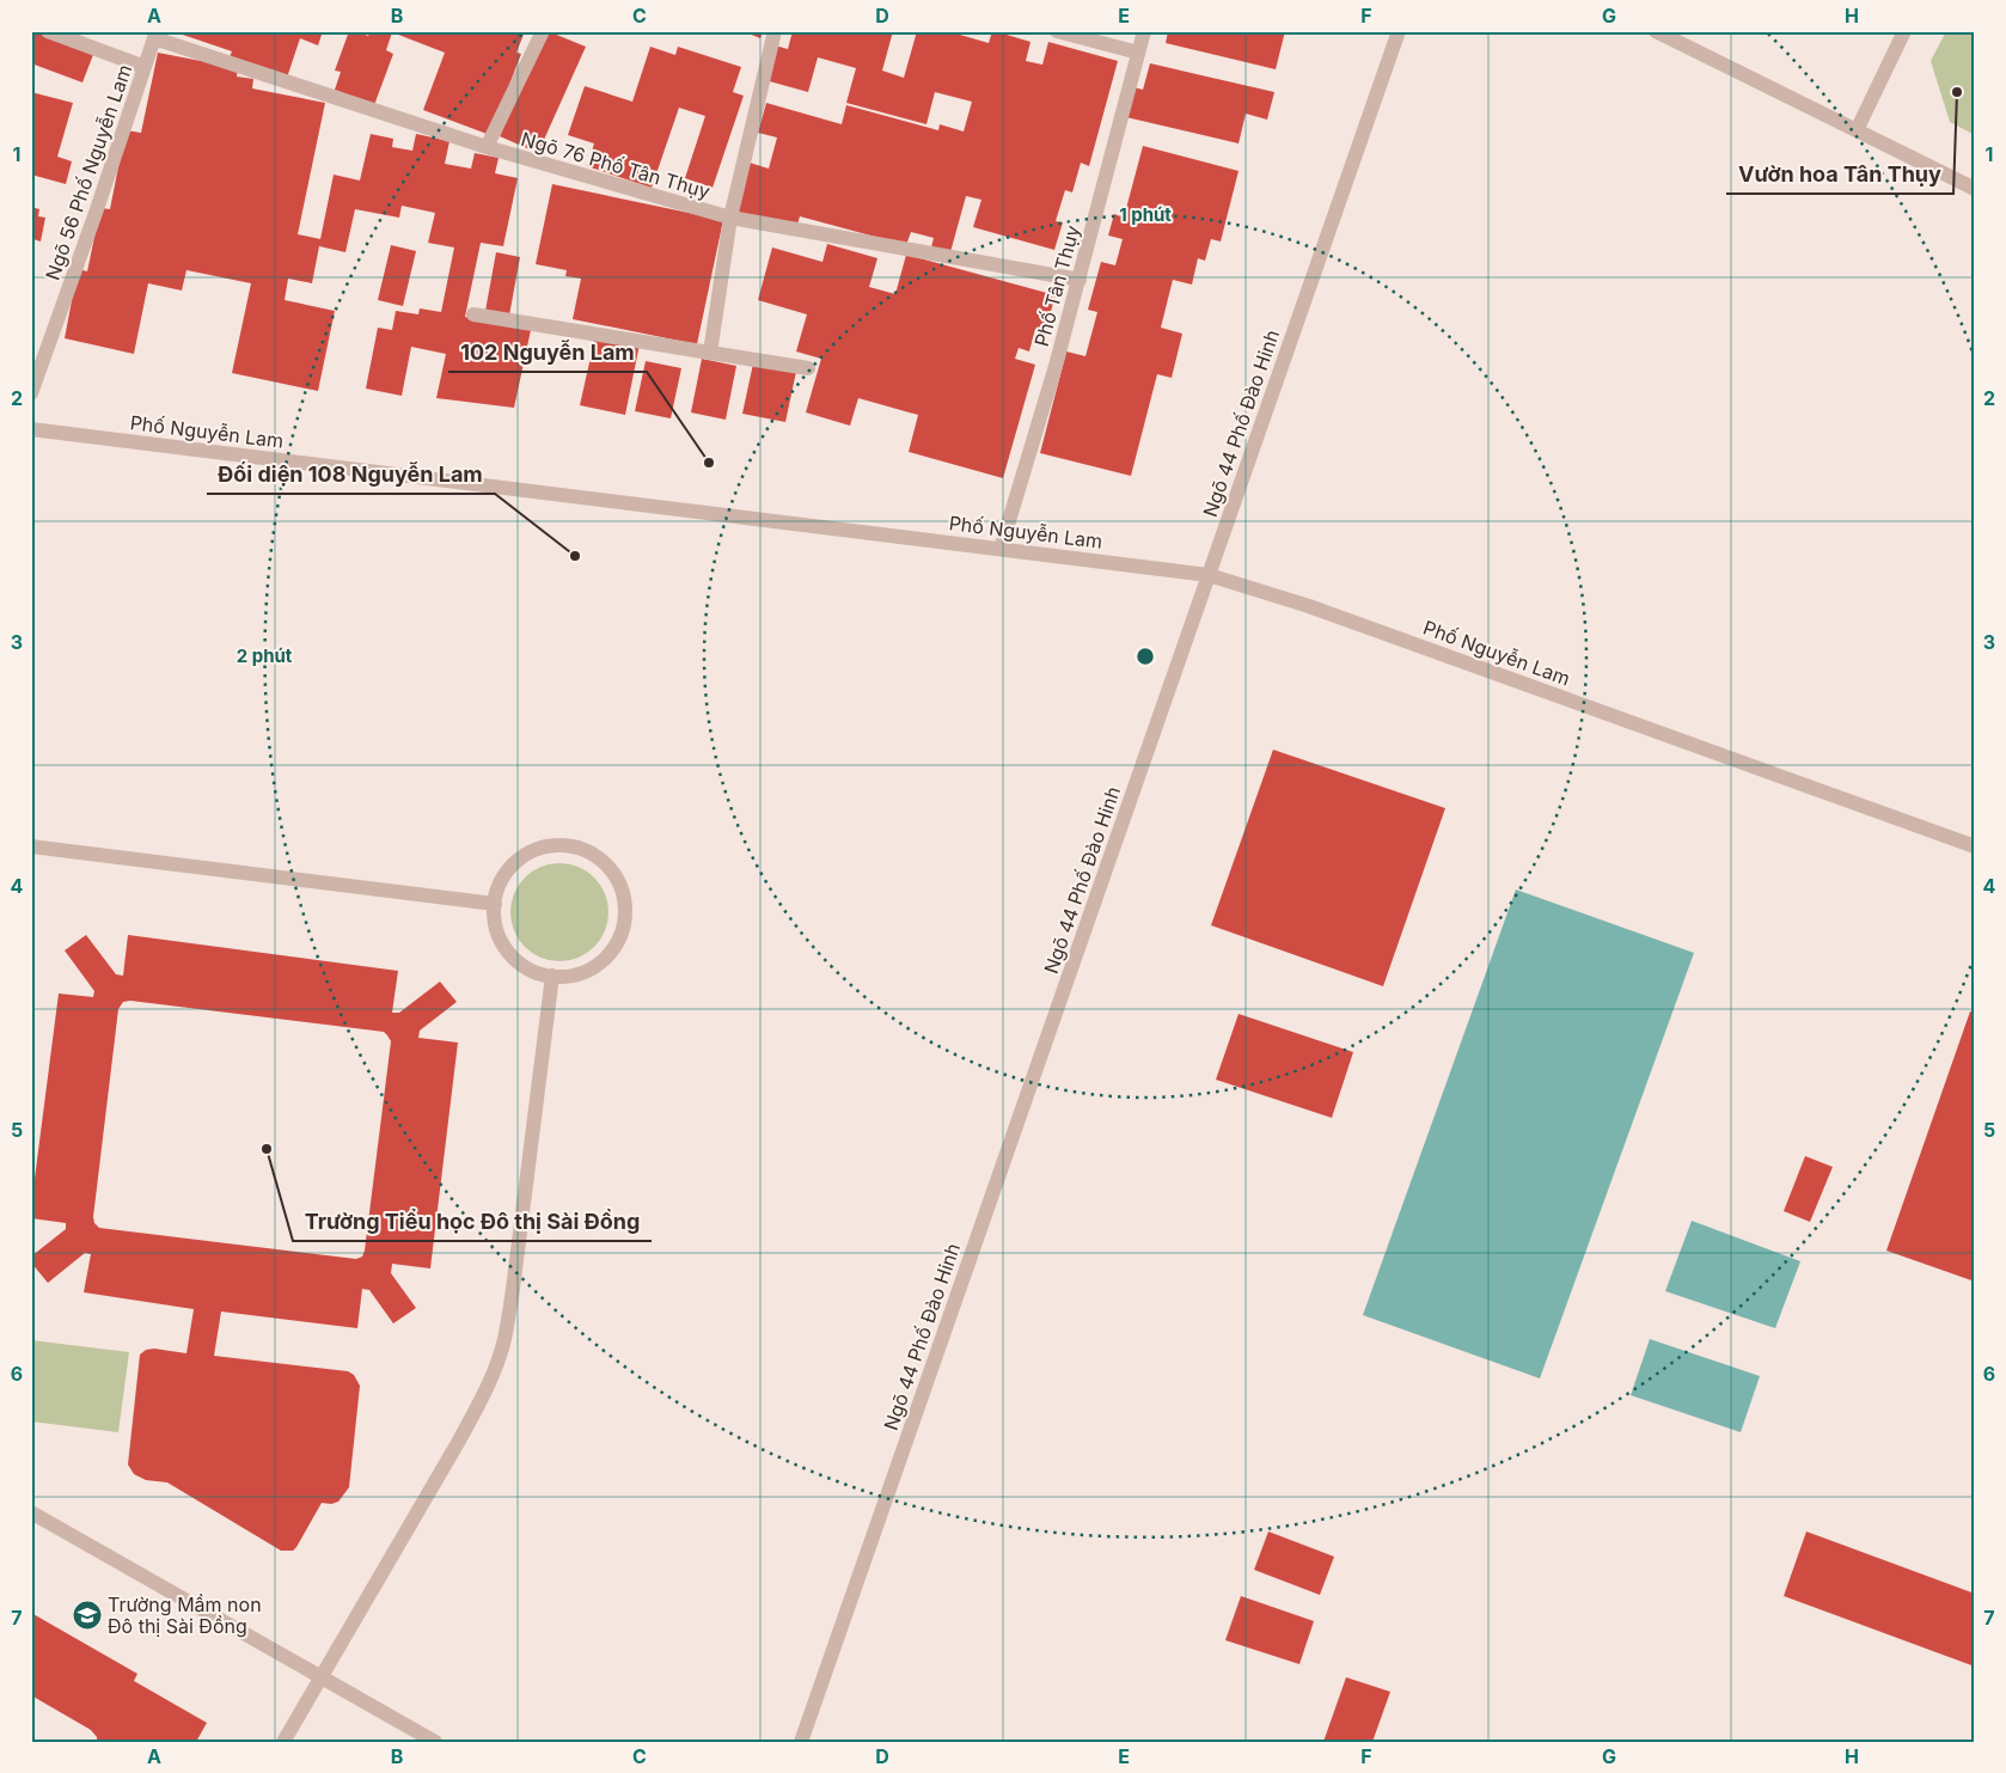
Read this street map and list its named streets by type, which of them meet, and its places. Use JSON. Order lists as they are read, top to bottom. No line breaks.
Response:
{"streets":{"street":["Ngõ 76 Phố Tân Thụy","Ngõ 56 Phố Nguyễn Lam","Phố Tân Thụy","Ngõ 44 Phố Đào Hinh","Phố Nguyễn Lam"]},"crossings":[["Ngõ 76 Phố Tân Thụy","Ngõ 56 Phố Nguyễn Lam"],["Ngõ 76 Phố Tân Thụy","Phố Tân Thụy"],["Phố Tân Thụy","Phố Nguyễn Lam"],["Ngõ 44 Phố Đào Hinh","Phố Nguyễn Lam"]],"places":{"other":["Vườn hoa Tân Thụy","102 Nguyễn Lam","Đối diện 108 Nguyễn Lam","Trường Tiểu học Đô thị Sài Đồng"],"school or university":["Trường Mầm non Đô thị Sài Đồng"]},"grid":{"columns":["A","B","C","D","E","F","G","H"],"rows":["1","2","3","4","5","6","7"]},"rings":["1 phút","2 phút"]}
